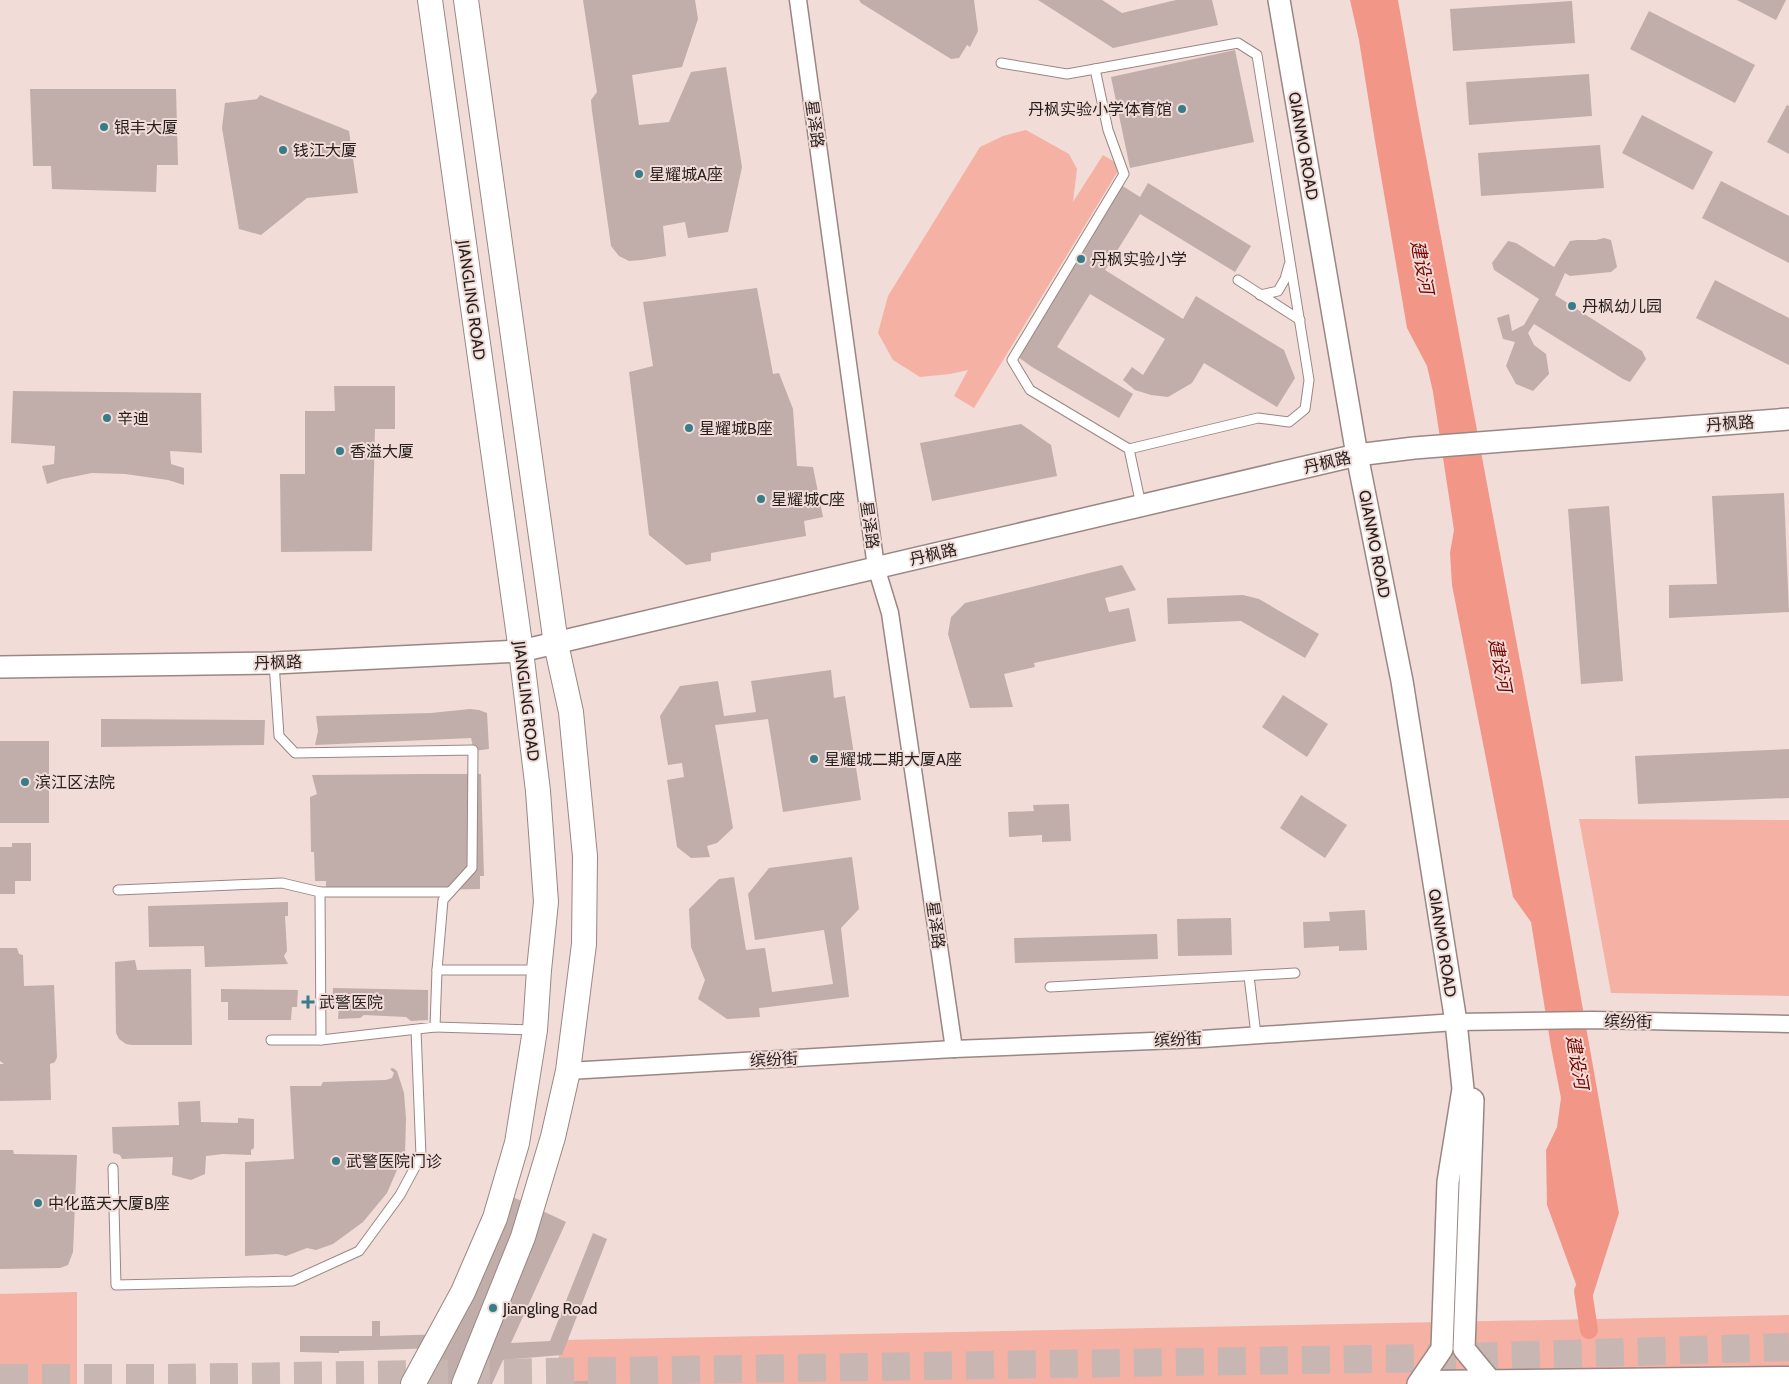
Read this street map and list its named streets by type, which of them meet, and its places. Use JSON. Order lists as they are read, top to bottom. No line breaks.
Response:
{"streets":{"main road":["JIANGLING ROAD"],"street":["星泽路","QIANMO ROAD","丹枫路","缤纷街"]},"crossings":[["星泽路","丹枫路"],["星泽路","缤纷街"],["QIANMO ROAD","丹枫路"],["QIANMO ROAD","缤纷街"],["JIANGLING ROAD","丹枫路"]],"water":["建设河"],"places":{"other":["丹枫实验小学体育馆","银丰大厦","钱江大厦","星耀城A座","丹枫实验小学","丹枫幼儿园","辛迪","星耀城B座","香溢大厦","星耀城C座","星耀城二期大厦A座","滨江区法院","武警医院门诊","中化蓝天大厦B座","Jiangling Road"],"health":["武警医院"]}}
